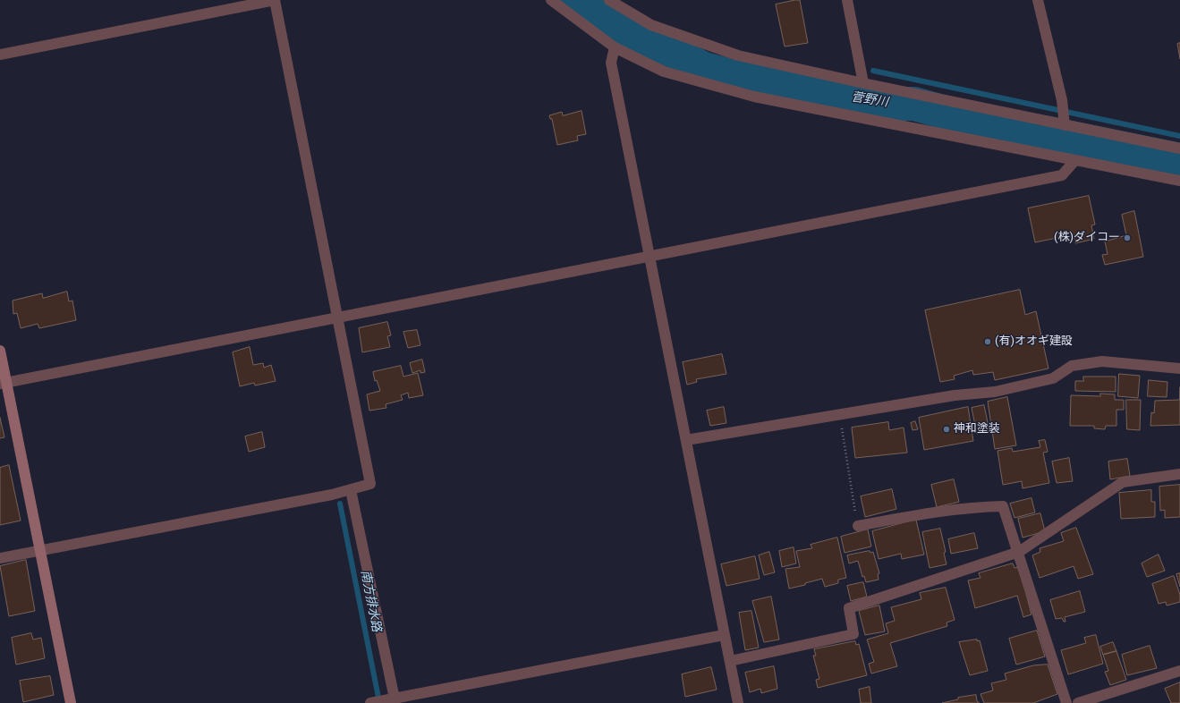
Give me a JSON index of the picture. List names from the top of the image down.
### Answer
{
  "water": ["菅野川", "南方排水路"],
  "places": ["(株)ダイコー", "(有)オオギ建設", "神和塗装"]
}
